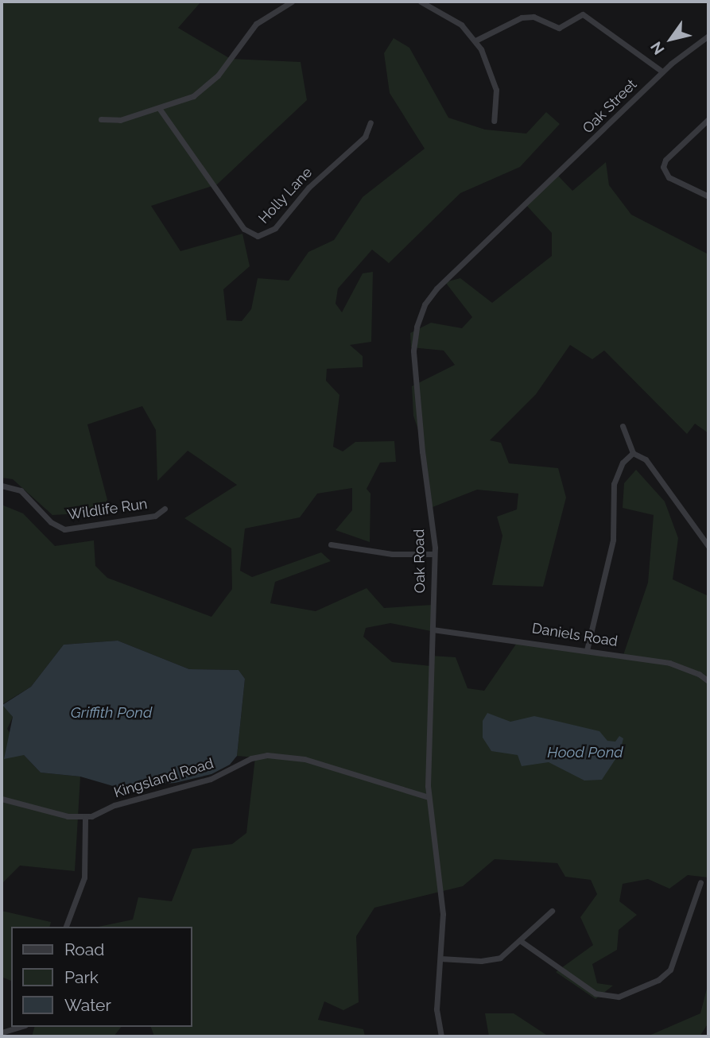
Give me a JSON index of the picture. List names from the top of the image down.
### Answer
{
  "streets": {
    "street": [
      "Oak Street",
      "Holly Lane",
      "Wildlife Run",
      "Oak Road",
      "Daniels Road",
      "Kingsland Road"
    ]
  },
  "crossings": [
    ["Oak Street", "Oak Road"],
    ["Oak Road", "Daniels Road"],
    ["Oak Road", "Kingsland Road"]
  ],
  "water": ["Griffith Pond", "Hood Pond"],
  "legend": ["Road", "Park", "Water"],
  "north": "bottom left"
}
